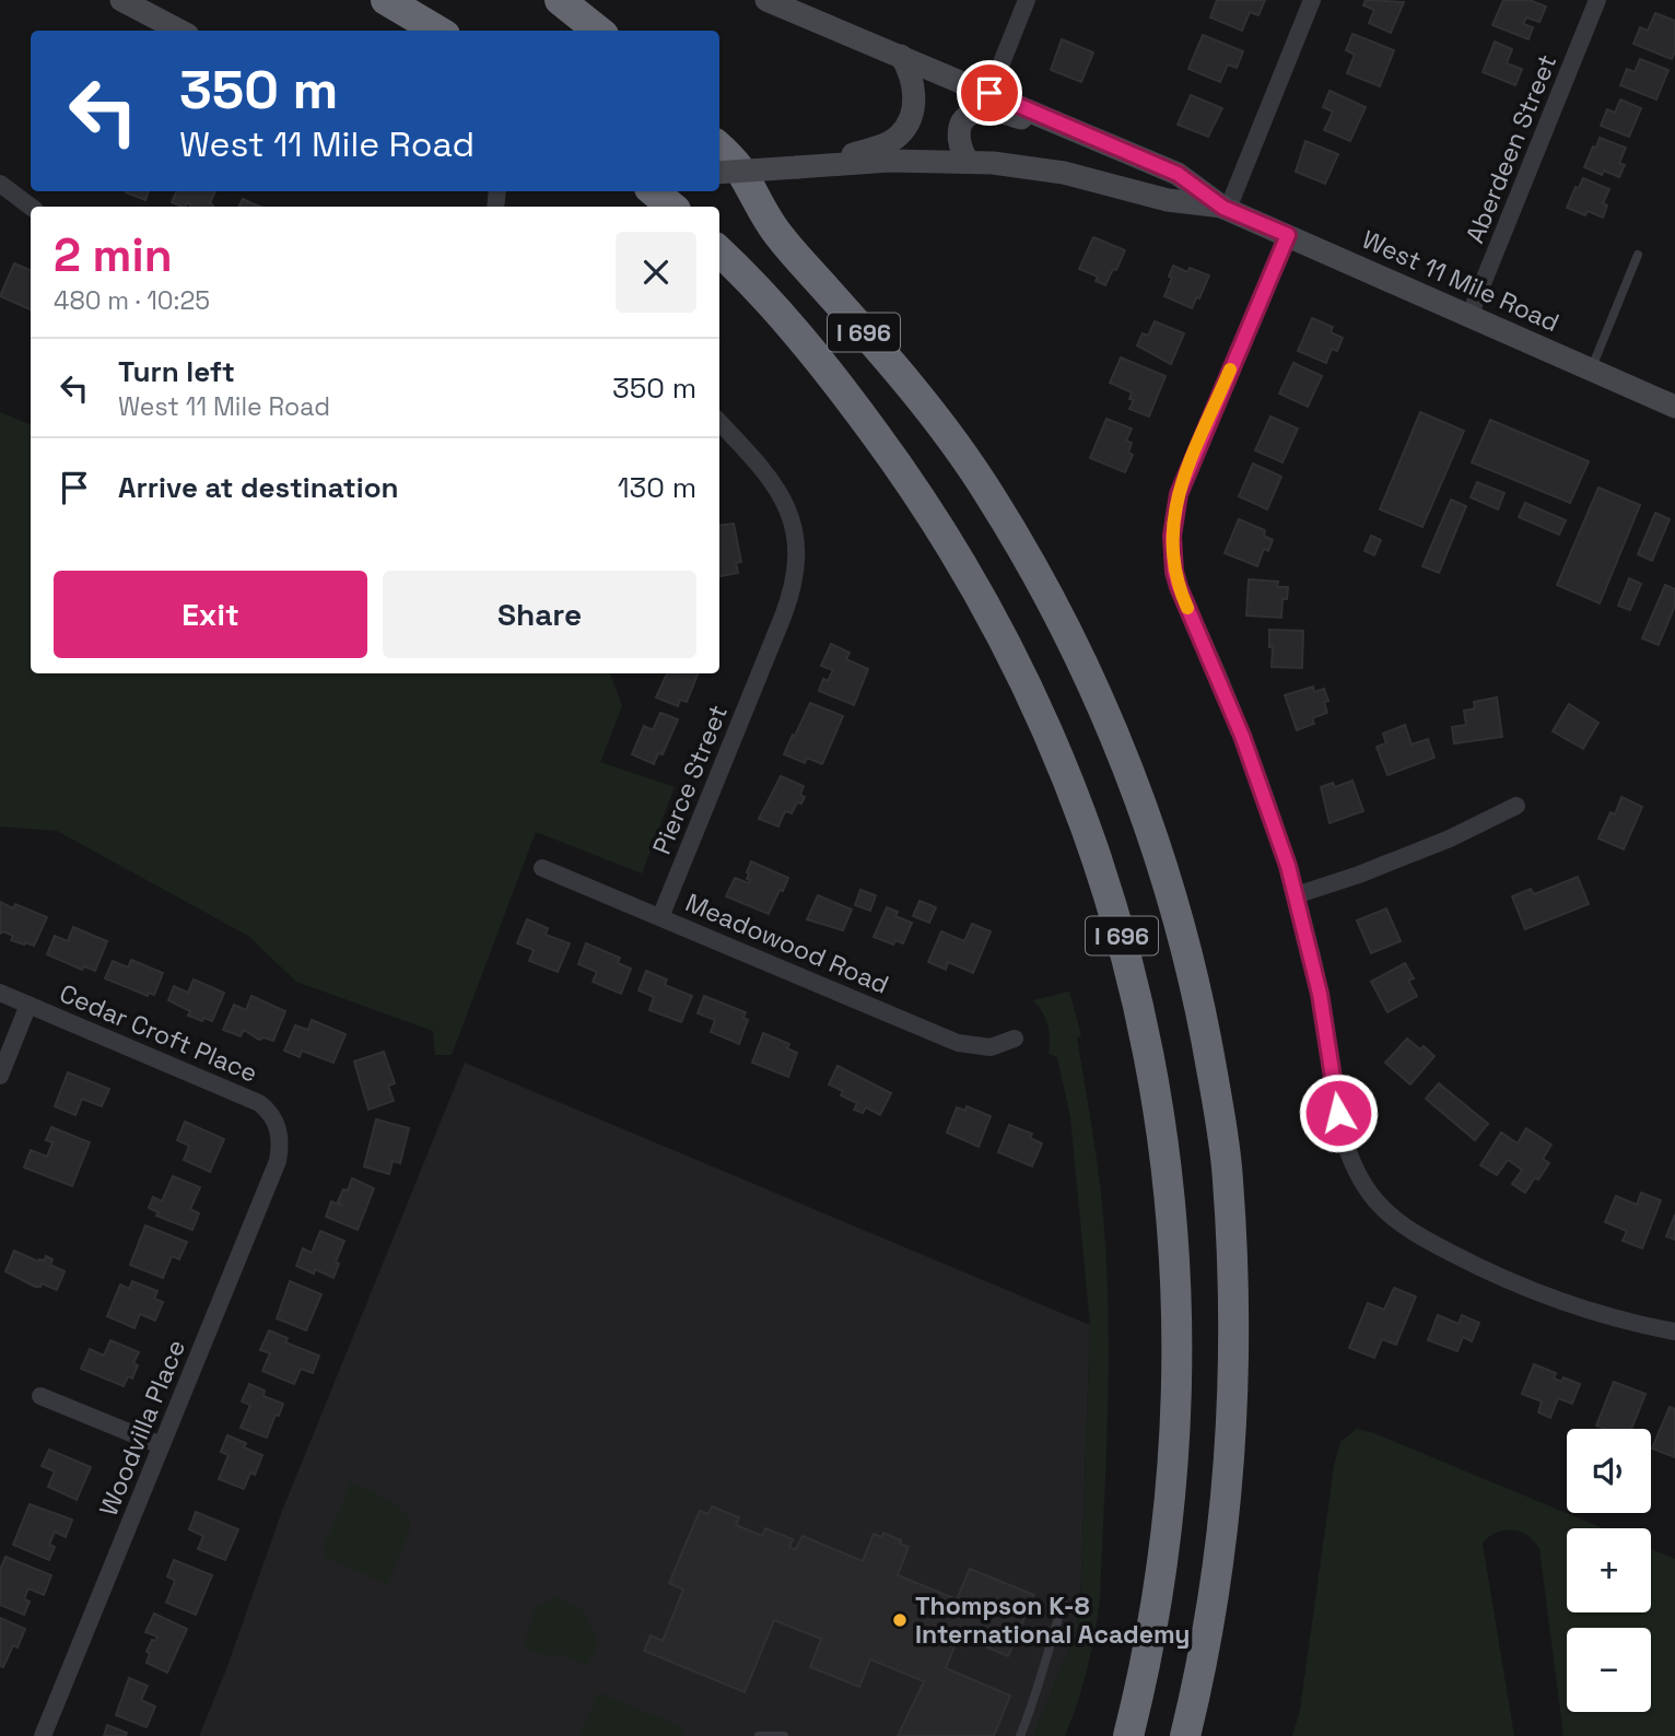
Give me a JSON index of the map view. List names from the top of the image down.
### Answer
{
  "streets": {
    "highway": ["I 696"],
    "main road": ["West 11 Mile Road"],
    "street": [
      "Aberdeen Street",
      "Pierce Street",
      "Meadowood Road",
      "Cedar Croft Place",
      "Woodvilla Place"
    ]
  },
  "crossings": [
    ["Aberdeen Street", "West 11 Mile Road"],
    ["Pierce Street", "Meadowood Road"],
    ["Cedar Croft Place", "Woodvilla Place"]
  ],
  "places": ["Thompson K-8 International Academy"],
  "page": {
    "turn": ["350 m", "West 11 Mile Road"],
    "heading": ["2 min", "480 m · 10:25"],
    "list": [
      {
        "name": "Turn left",
        "note": "West 11 Mile Road",
        "value": "350 m"
      },
      {
        "name": "Arrive at destination",
        "value": "130 m"
      }
    ],
    "buttons": ["Exit", "Share"],
    "map_buttons": ["+", "−"]
  }
}
